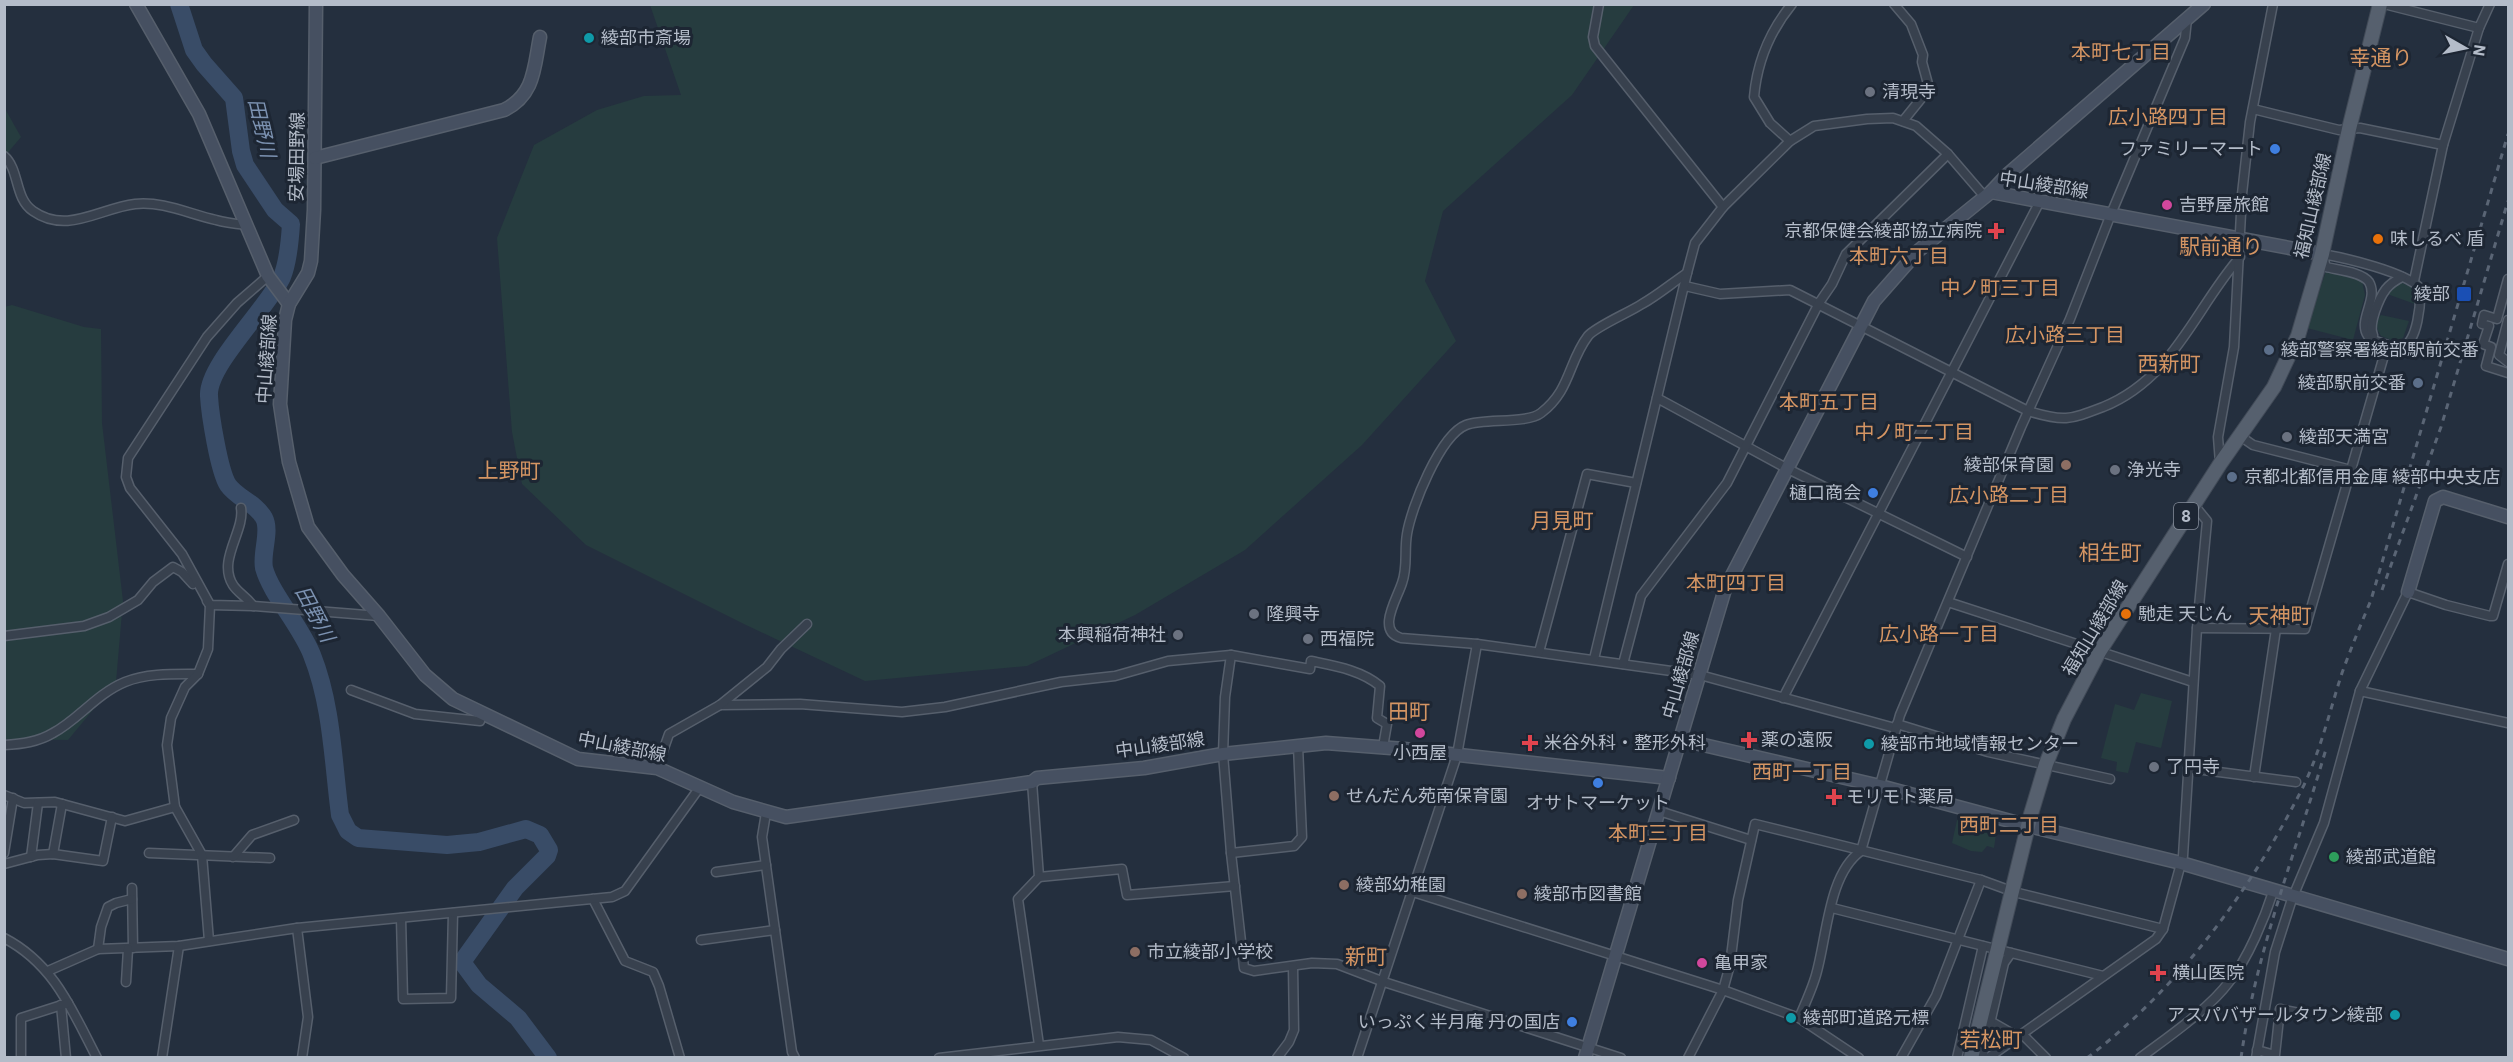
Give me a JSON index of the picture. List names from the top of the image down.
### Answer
{
  "streets": {
    "main road": [
      "安場田野線",
      "中山綾部線",
      "福知山綾部線",
      "8"
    ]
  },
  "crossings": [
    ["安場田野線", "中山綾部線"],
    ["中山綾部線", "福知山綾部線"]
  ],
  "districts": [
    "本町七丁目",
    "幸通り",
    "広小路四丁目",
    "駅前通り",
    "本町六丁目",
    "中ノ町三丁目",
    "広小路三丁目",
    "西新町",
    "本町五丁目",
    "中ノ町二丁目",
    "上野町",
    "広小路二丁目",
    "月見町",
    "相生町",
    "本町四丁目",
    "天神町",
    "広小路一丁目",
    "田町",
    "西町一丁目",
    "西町二丁目",
    "本町三丁目",
    "新町",
    "若松町"
  ],
  "water": ["田野川"],
  "places": {
    "other": [
      "綾部市斎場",
      "清現寺",
      "ファミリーマート",
      "吉野屋旅館",
      "味しるべ 盾",
      "綾部警察署綾部駅前交番",
      "綾部駅前交番",
      "綾部天満宮",
      "綾部保育園",
      "浄光寺",
      "京都北都信用金庫 綾部中央支店",
      "樋口商会",
      "隆興寺",
      "馳走 天じん",
      "本興稲荷神社",
      "西福院",
      "小西屋",
      "綾部市地域情報センター",
      "了円寺",
      "オサトマーケット",
      "せんだん苑南保育園",
      "綾部武道館",
      "綾部幼稚園",
      "綾部市図書館",
      "市立綾部小学校",
      "亀甲家",
      "アスパバザールタウン綾部",
      "綾部町道路元標",
      "いっぷく半月庵 丹の国店"
    ],
    "health": [
      "京都保健会綾部協立病院",
      "薬の遠阪",
      "米谷外科・整形外科",
      "モリモト薬局",
      "横山医院"
    ],
    "transit": ["綾部"]
  },
  "north": "right"
}
